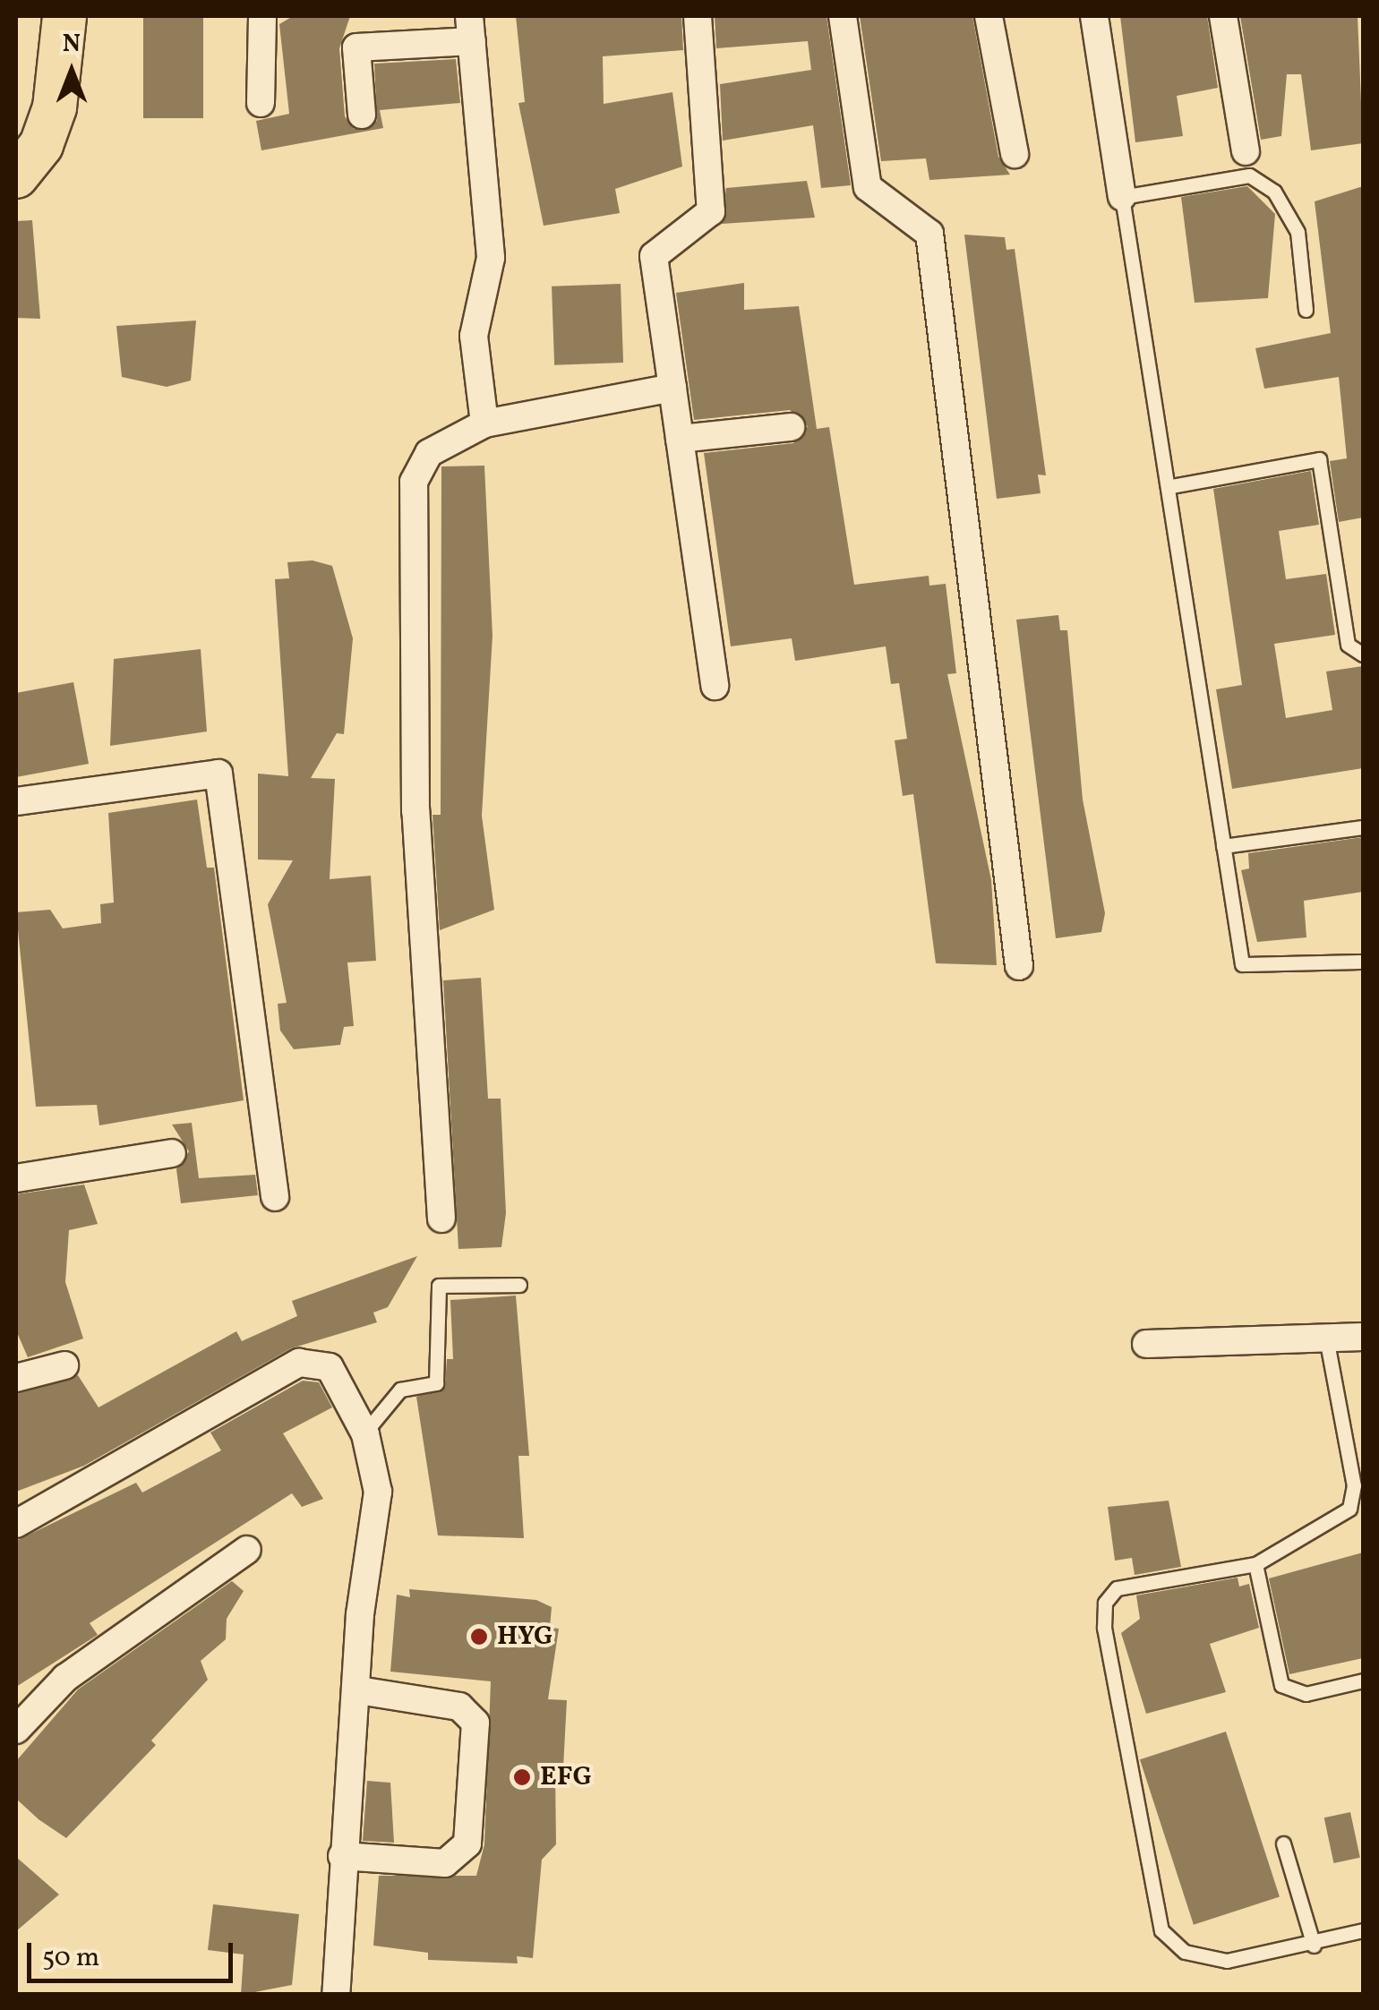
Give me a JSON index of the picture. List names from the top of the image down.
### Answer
{
  "places": ["HYG", "EFG"],
  "scale_bar": "50 m",
  "north": "top"
}
